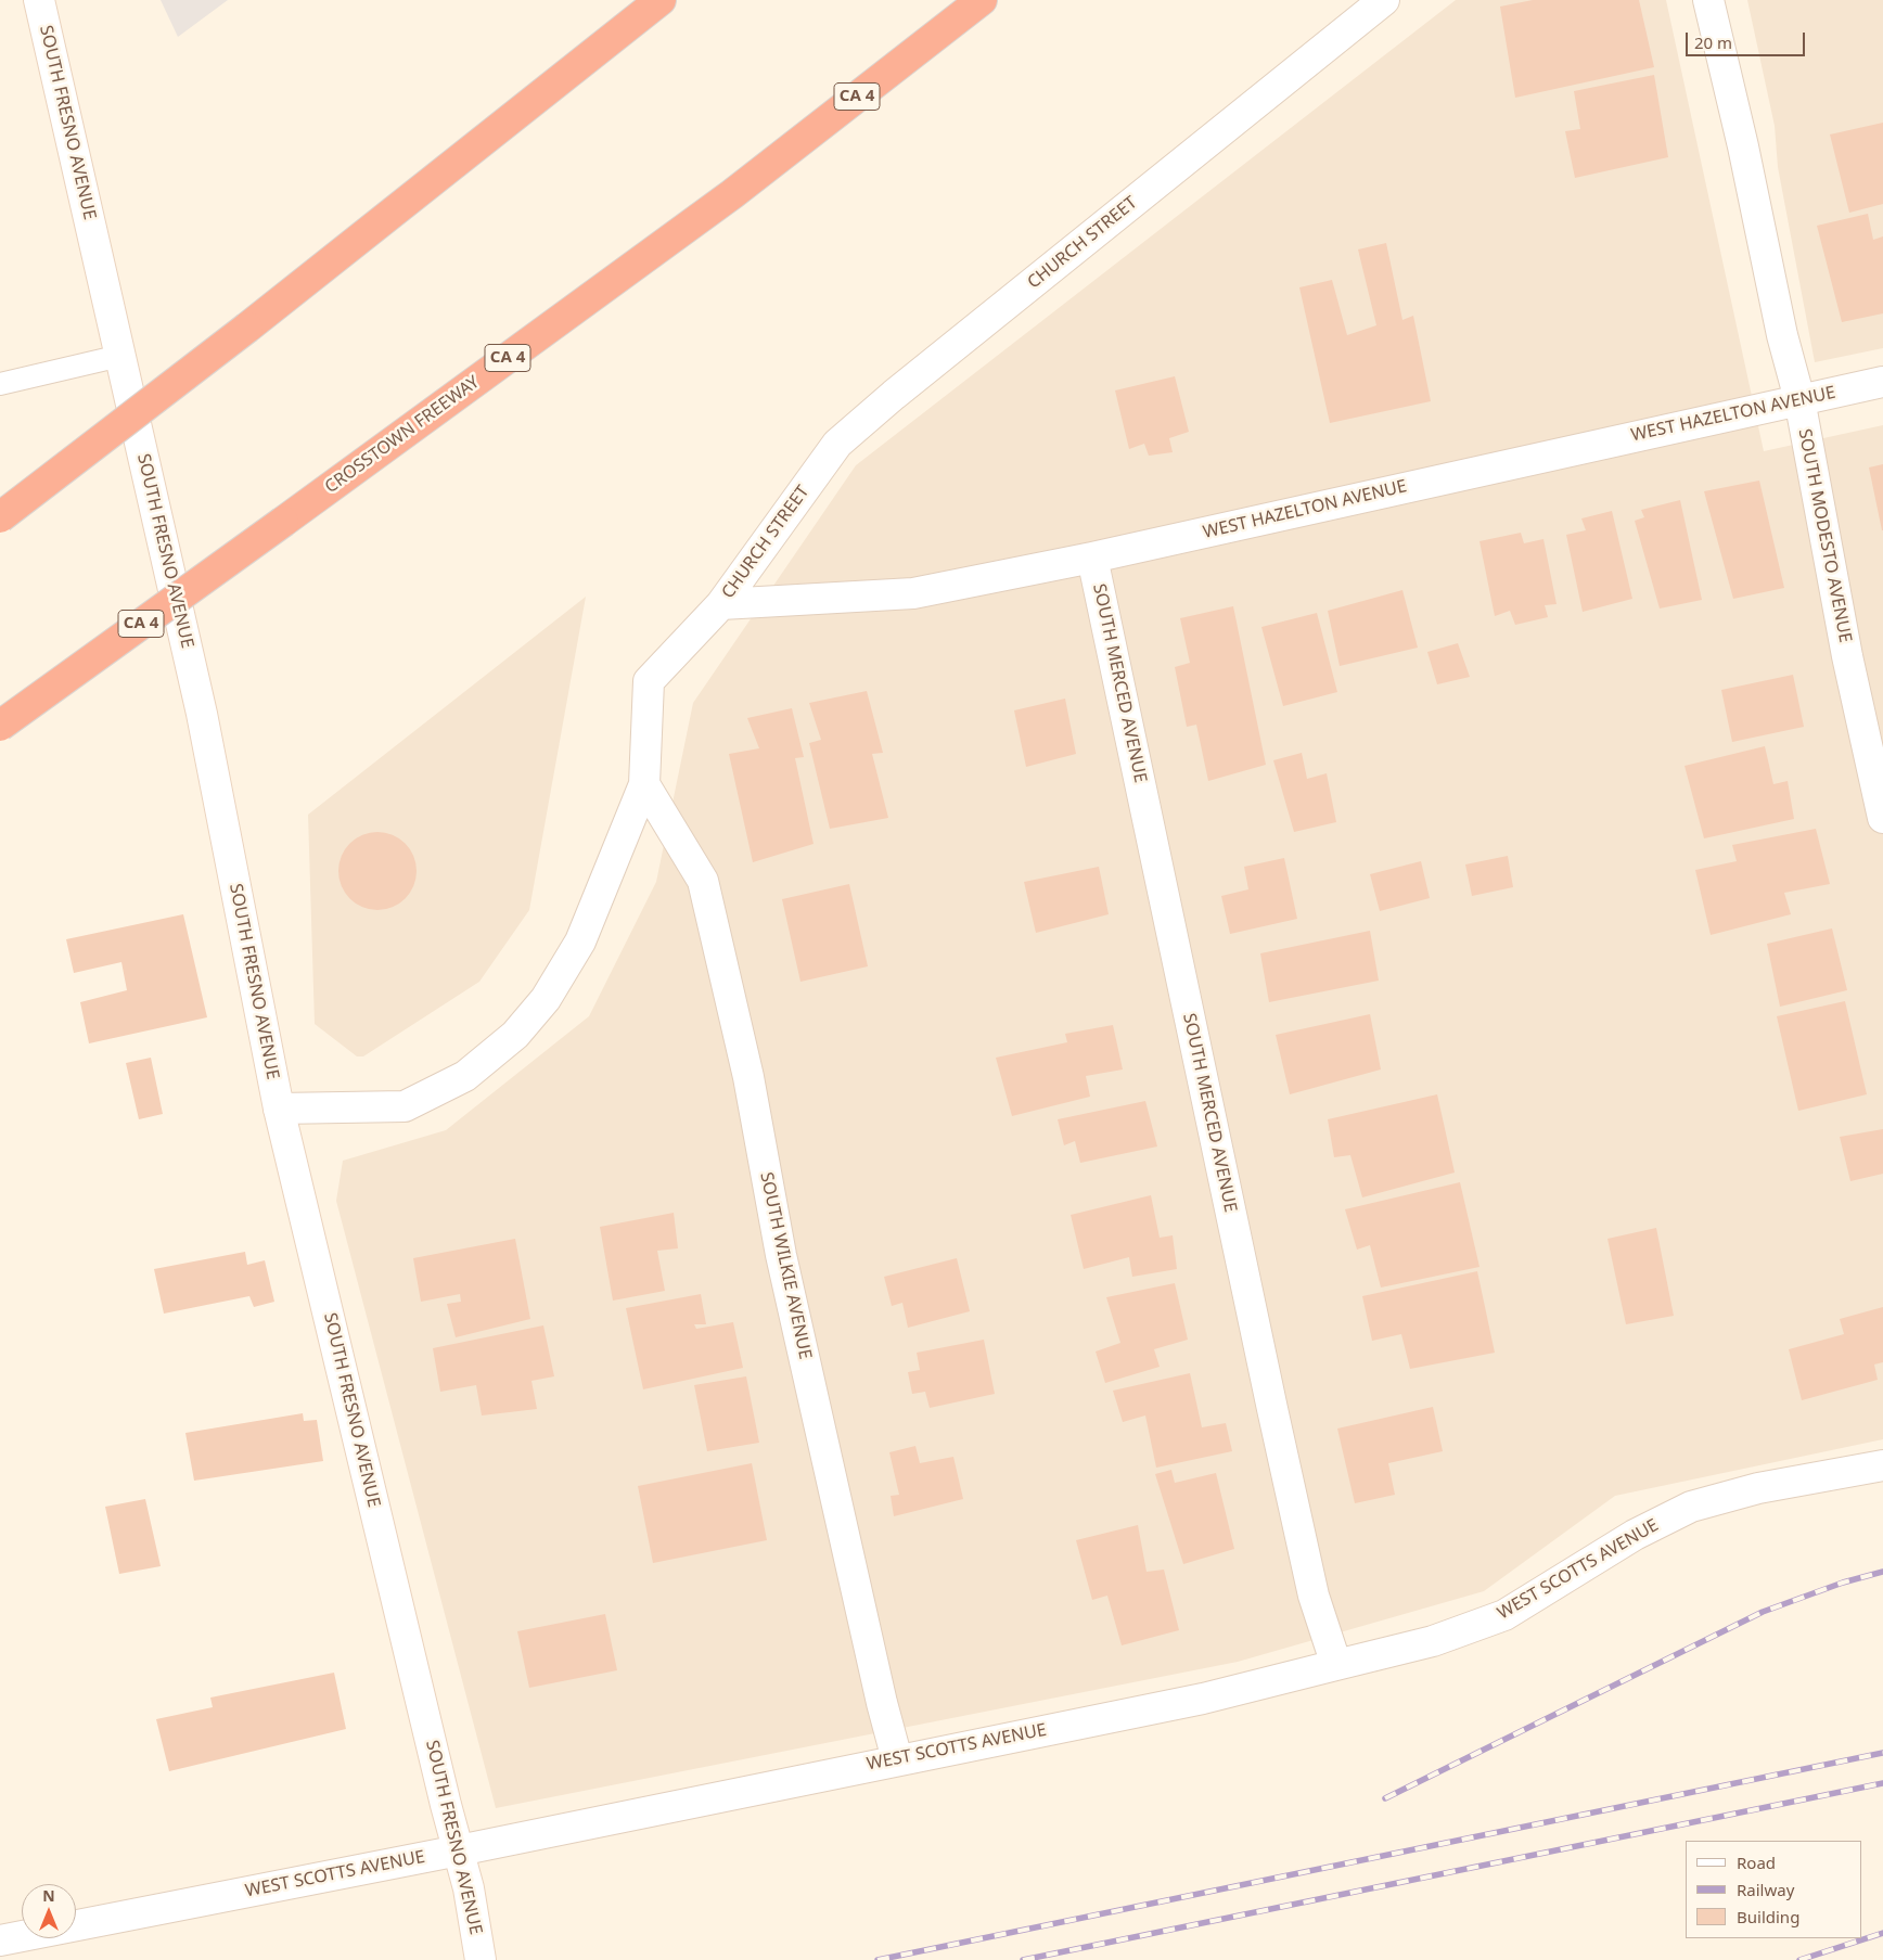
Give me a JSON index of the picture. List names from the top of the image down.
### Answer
{
  "streets": {
    "highway": ["CA 4", "CROSSTOWN FREEWAY"],
    "street": [
      "SOUTH FRESNO AVENUE",
      "CHURCH STREET",
      "WEST HAZELTON AVENUE",
      "SOUTH MODESTO AVENUE",
      "SOUTH MERCED AVENUE",
      "SOUTH WILKIE AVENUE",
      "WEST SCOTTS AVENUE"
    ]
  },
  "crossings": [
    ["SOUTH FRESNO AVENUE", "CHURCH STREET"],
    ["SOUTH FRESNO AVENUE", "WEST SCOTTS AVENUE"],
    ["CHURCH STREET", "WEST HAZELTON AVENUE"],
    ["CHURCH STREET", "SOUTH WILKIE AVENUE"],
    ["WEST HAZELTON AVENUE", "SOUTH MODESTO AVENUE"],
    ["WEST HAZELTON AVENUE", "SOUTH MERCED AVENUE"],
    ["SOUTH MERCED AVENUE", "WEST SCOTTS AVENUE"],
    ["SOUTH WILKIE AVENUE", "WEST SCOTTS AVENUE"]
  ],
  "legend": ["Road", "Railway", "Building"],
  "scale_bar": "20 m",
  "north": "top"
}
